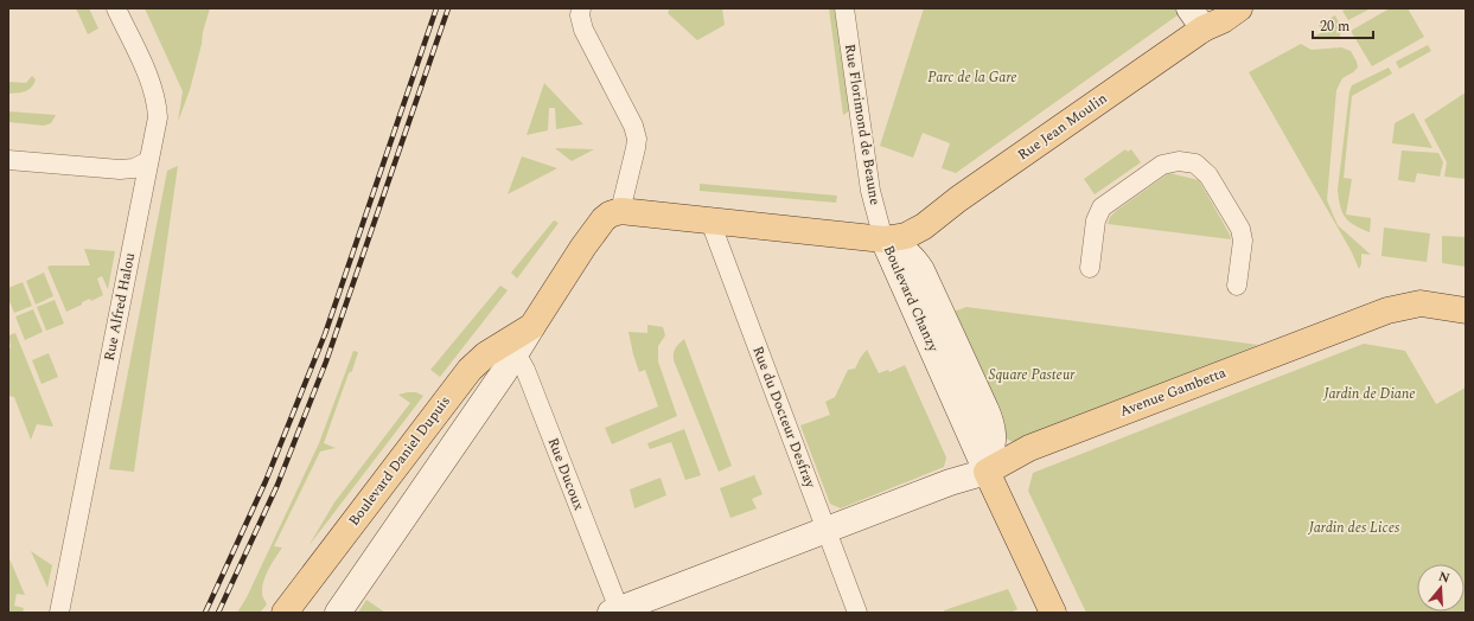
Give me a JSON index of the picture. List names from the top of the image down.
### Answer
{
  "streets": {
    "main road": [
      "Rue Jean Moulin",
      "Boulevard Chanzy",
      "Avenue Gambetta",
      "Boulevard Daniel Dupuis"
    ],
    "street": [
      "Rue Florimond de Beaune",
      "Rue Alfred Halou",
      "Rue du Docteur Desfray",
      "Rue Ducoux"
    ]
  },
  "crossings": [
    ["Rue Florimond de Beaune", "Rue Jean Moulin"],
    ["Rue Florimond de Beaune", "Boulevard Chanzy"],
    ["Rue Jean Moulin", "Boulevard Chanzy"],
    ["Rue Jean Moulin", "Rue du Docteur Desfray"],
    ["Rue Jean Moulin", "Boulevard Daniel Dupuis"],
    ["Boulevard Chanzy", "Avenue Gambetta"],
    ["Avenue Gambetta", "Rue du Docteur Desfray"],
    ["Avenue Gambetta", "Rue Ducoux"],
    ["Boulevard Daniel Dupuis", "Rue Ducoux"]
  ],
  "parks": [
    "Parc de la Gare",
    "Square Pasteur",
    "Jardin de Diane",
    "Jardin des Lices"
  ],
  "scale_bar": "20 m",
  "north": "top"
}
